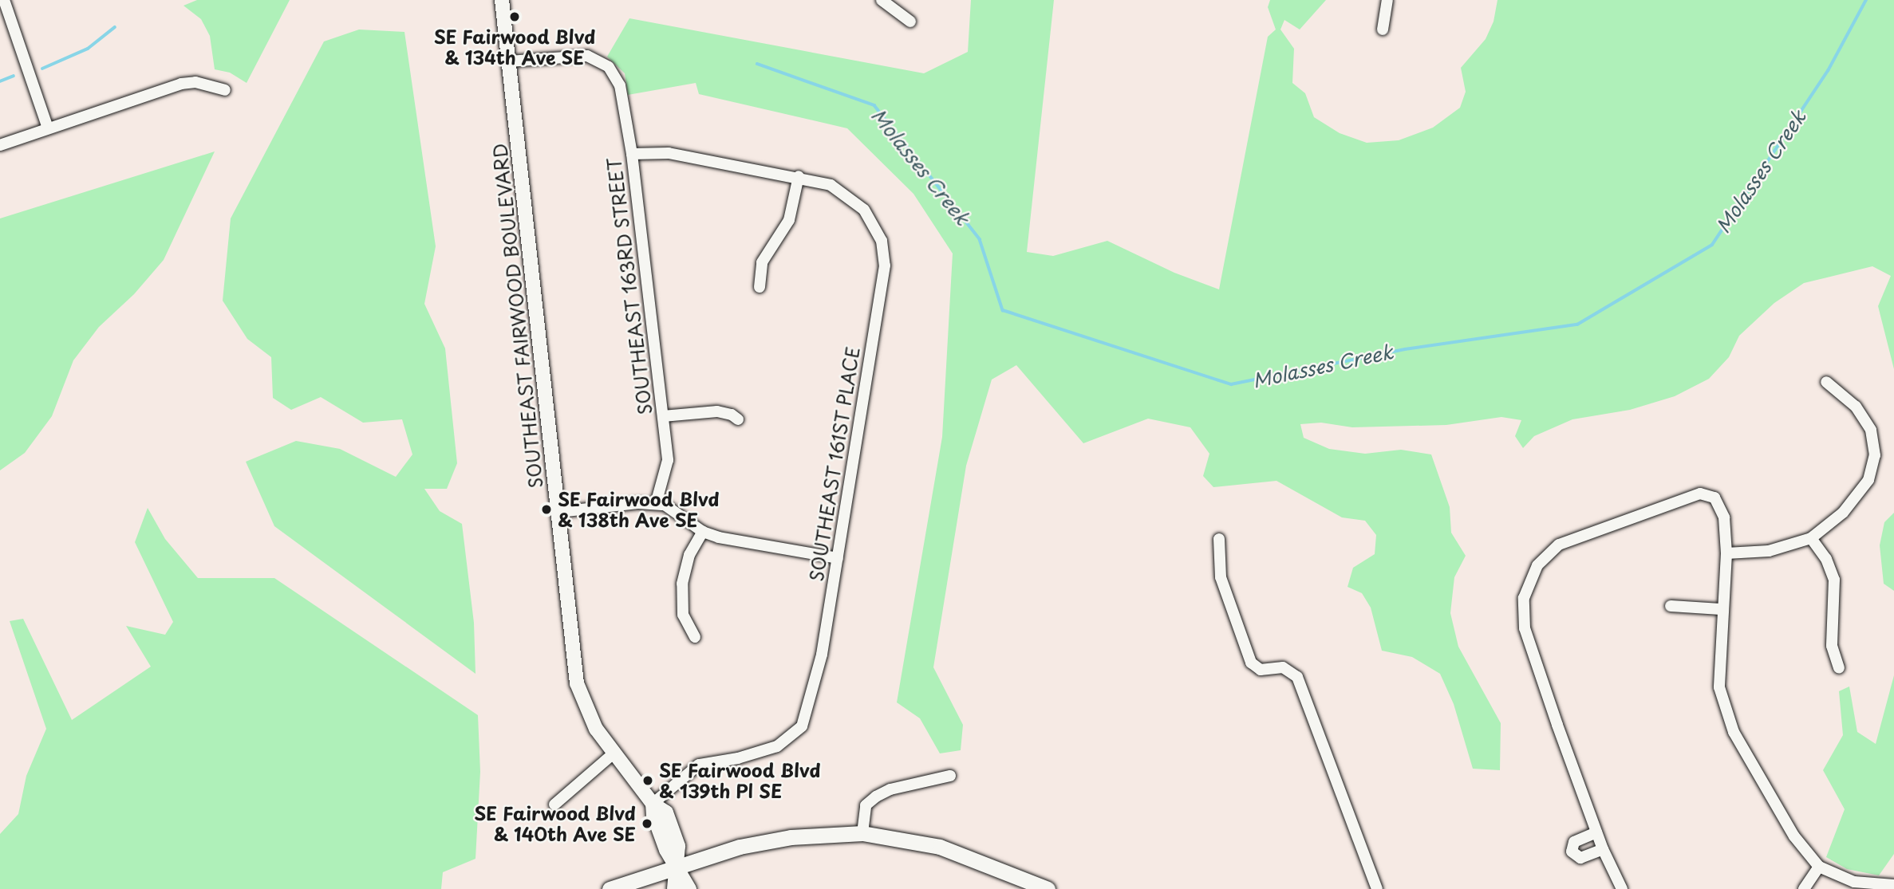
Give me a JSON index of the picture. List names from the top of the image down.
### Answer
{
  "streets": {
    "street": ["SOUTHEAST 163RD STREET", "SOUTHEAST FAIRWOOD BOULEVARD", "SOUTHEAST 161ST PLACE"]
  },
  "crossings": [
    ["SOUTHEAST 163RD STREET", "SOUTHEAST FAIRWOOD BOULEVARD"],
    ["SOUTHEAST FAIRWOOD BOULEVARD", "SOUTHEAST 161ST PLACE"]
  ],
  "water": ["Molasses Creek"],
  "places": [
    "SE Fairwood Blvd & 134th Ave SE",
    "SE Fairwood Blvd & 138th Ave SE",
    "SE Fairwood Blvd & 139th Pl SE",
    "SE Fairwood Blvd & 140th Ave SE"
  ]
}
